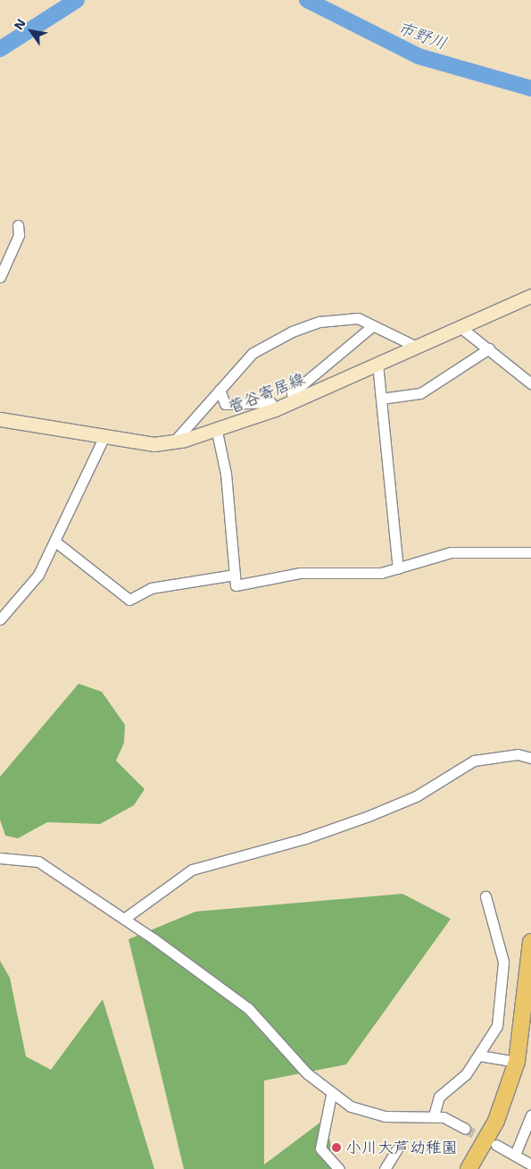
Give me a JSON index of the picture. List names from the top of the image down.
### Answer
{
  "streets": {
    "main road": ["菅谷寄居線"]
  },
  "water": ["市野川"],
  "places": ["小川大芦幼稚園"],
  "north": "top left"
}
